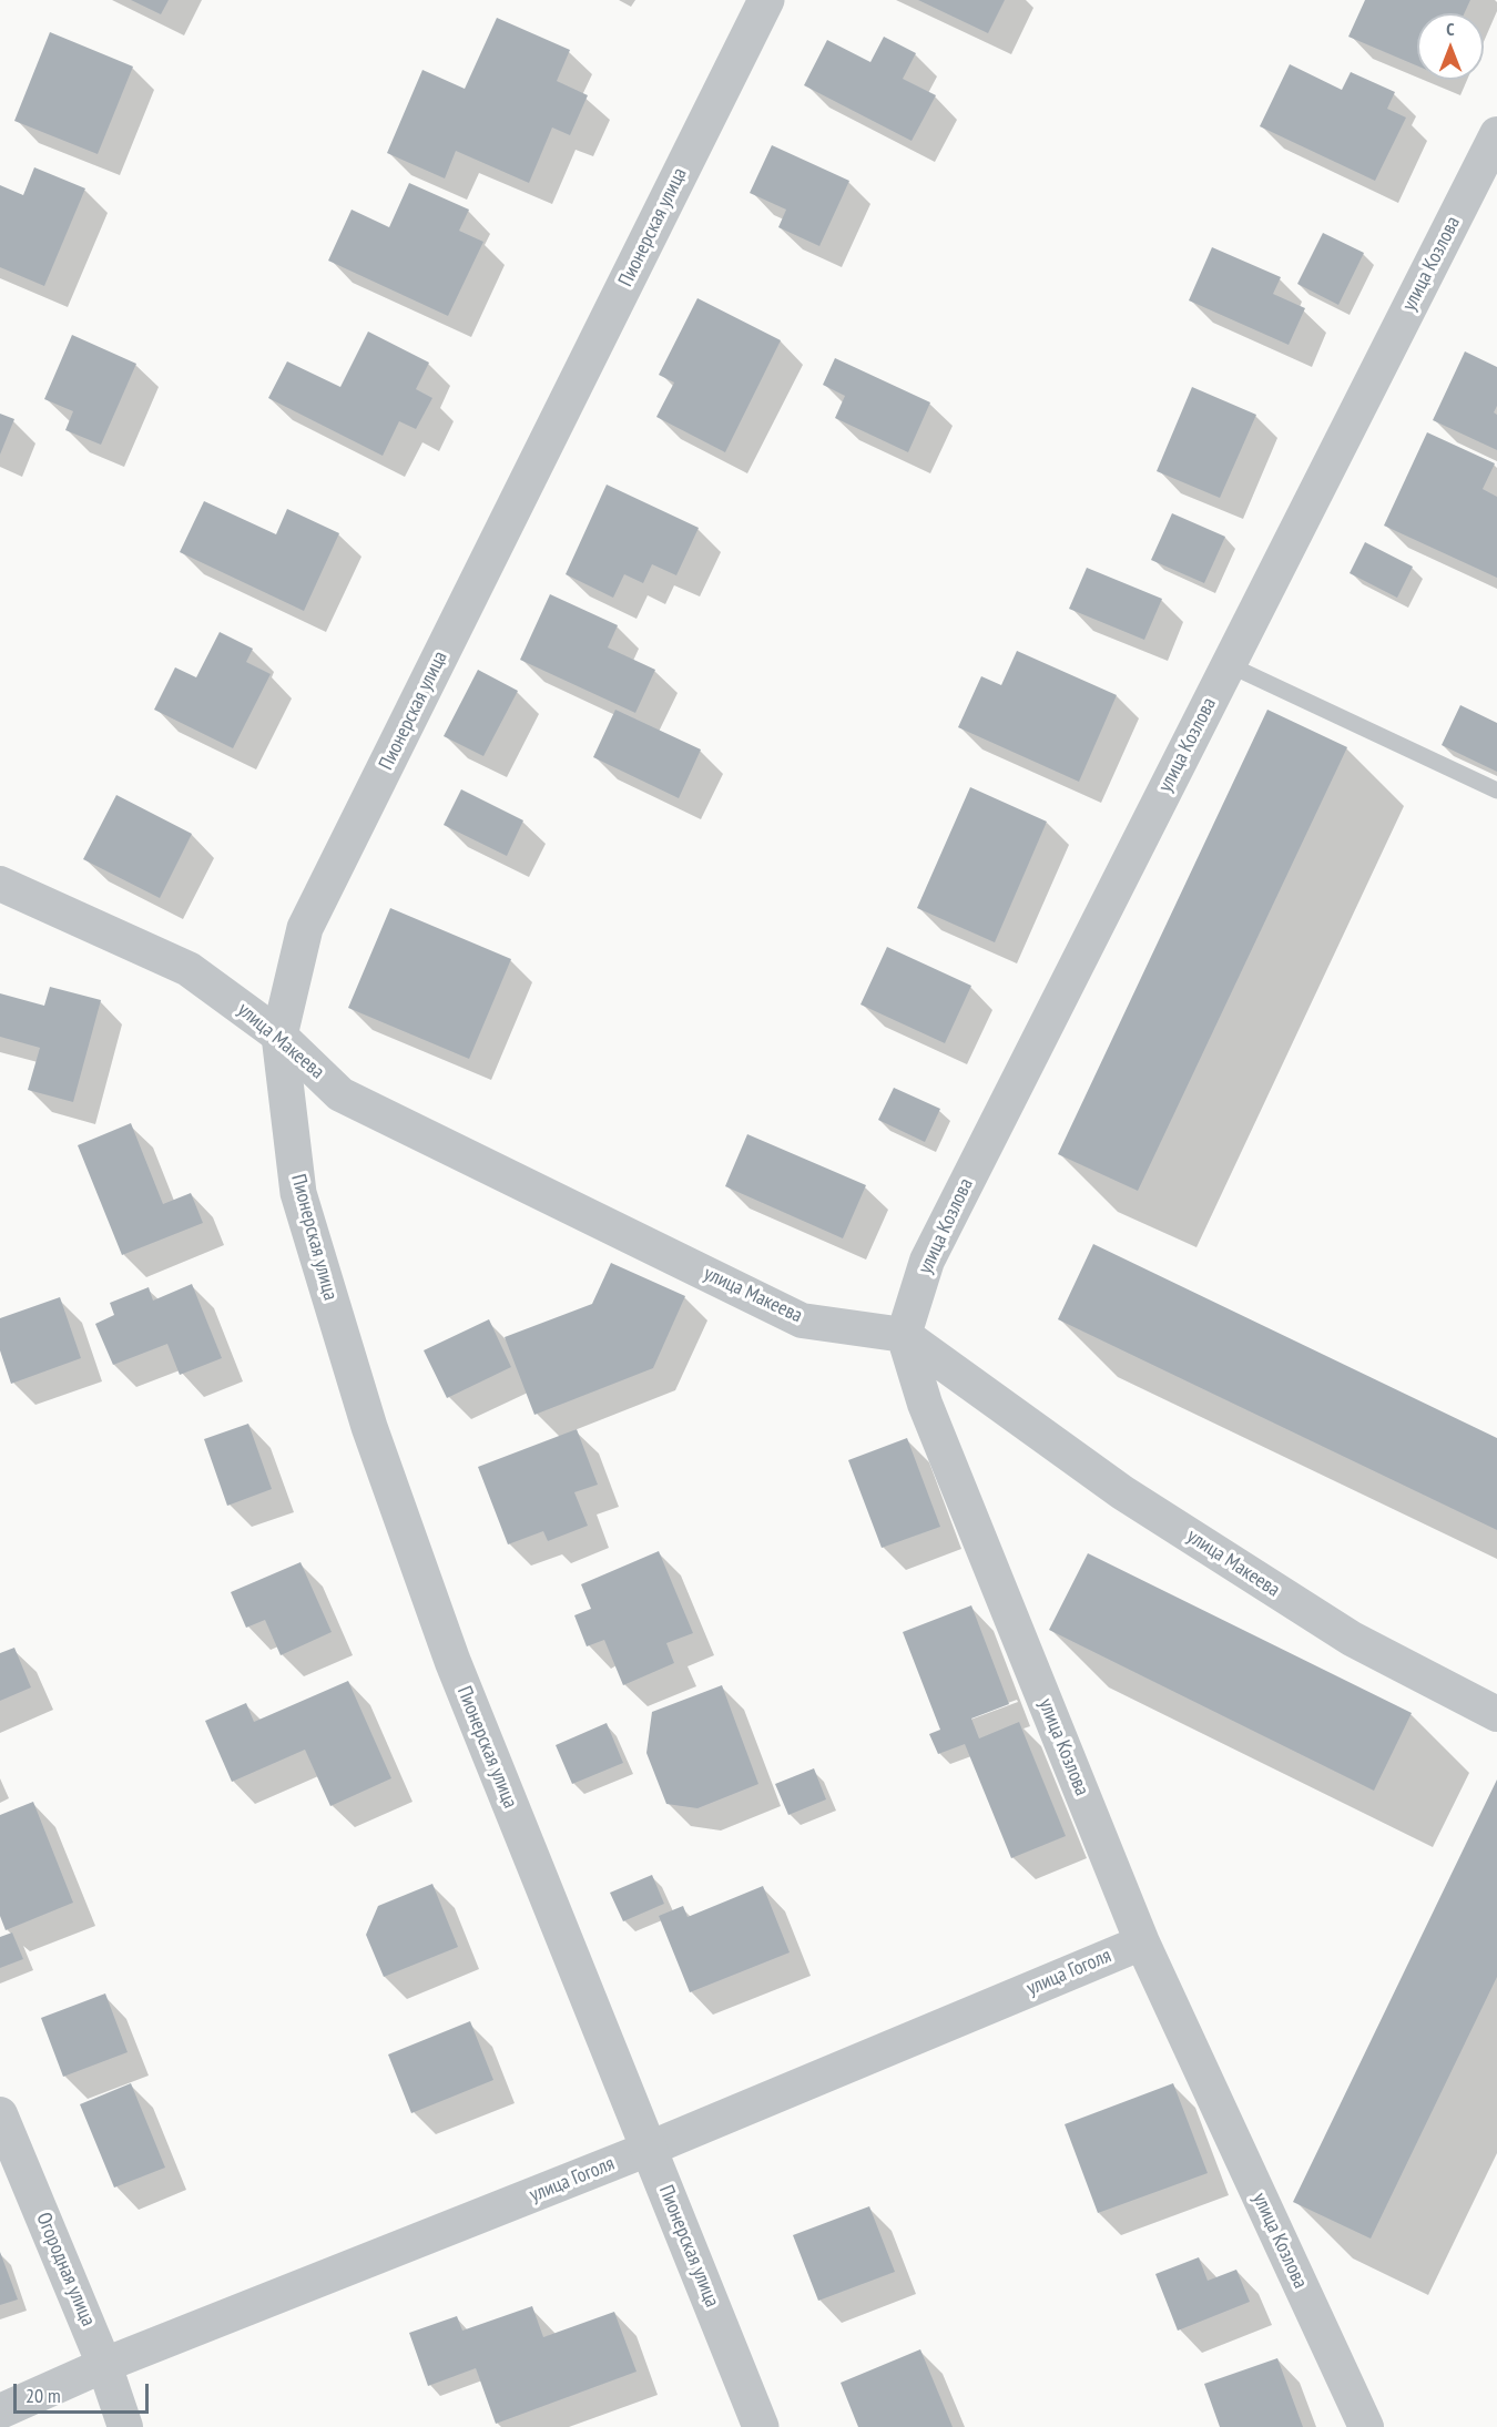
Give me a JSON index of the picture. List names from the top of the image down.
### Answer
{
  "streets": {
    "street": [
      "Пионерская улица",
      "улица Козлова",
      "улица Макеева",
      "улица Гоголя",
      "Огородная улица"
    ]
  },
  "crossings": [
    ["Пионерская улица", "улица Макеева"],
    ["Пионерская улица", "улица Гоголя"],
    ["улица Козлова", "улица Макеева"],
    ["улица Козлова", "улица Гоголя"],
    ["улица Гоголя", "Огородная улица"]
  ],
  "scale_bar": "20 m",
  "north": "top"
}
